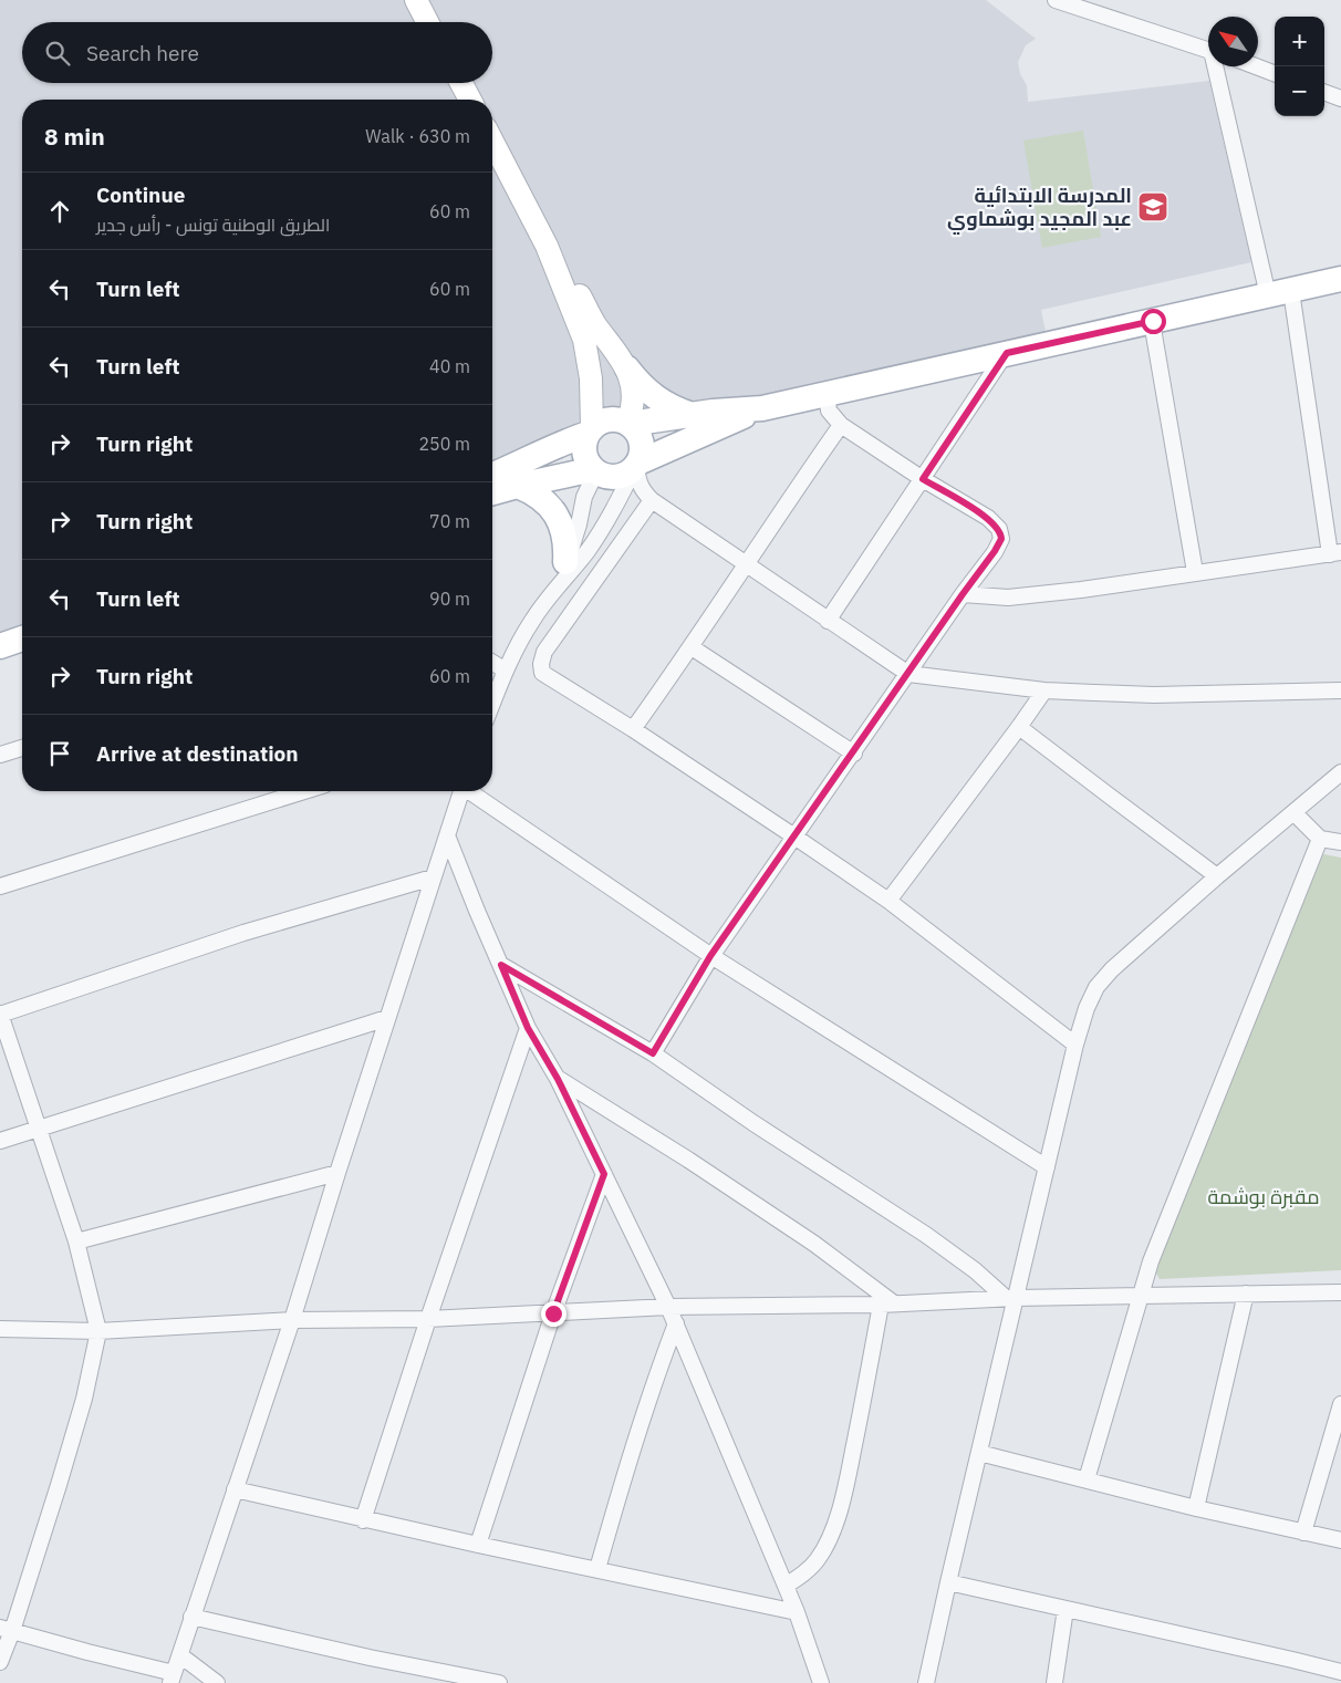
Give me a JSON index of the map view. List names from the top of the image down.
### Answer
{
  "parks": ["مقبرة بوشمة"],
  "places": {
    "school or university": ["المدرسة الابتدائية عبد المجيد بوشماوي"]
  },
  "north": "top left",
  "page": {
    "map_buttons": ["+", "−"],
    "search": "Search here",
    "heading": ["8 min", "Walk · 630 m"],
    "list": [
      ["Continue", "الطريق الوطنية تونس - رأس جدير", "60 m"],
      ["Turn left", "60 m"],
      ["Turn left", "40 m"],
      ["Turn right", "250 m"],
      ["Turn right", "70 m"],
      ["Turn left", "90 m"],
      ["Turn right", "60 m"],
      "Arrive at destination"
    ]
  }
}
